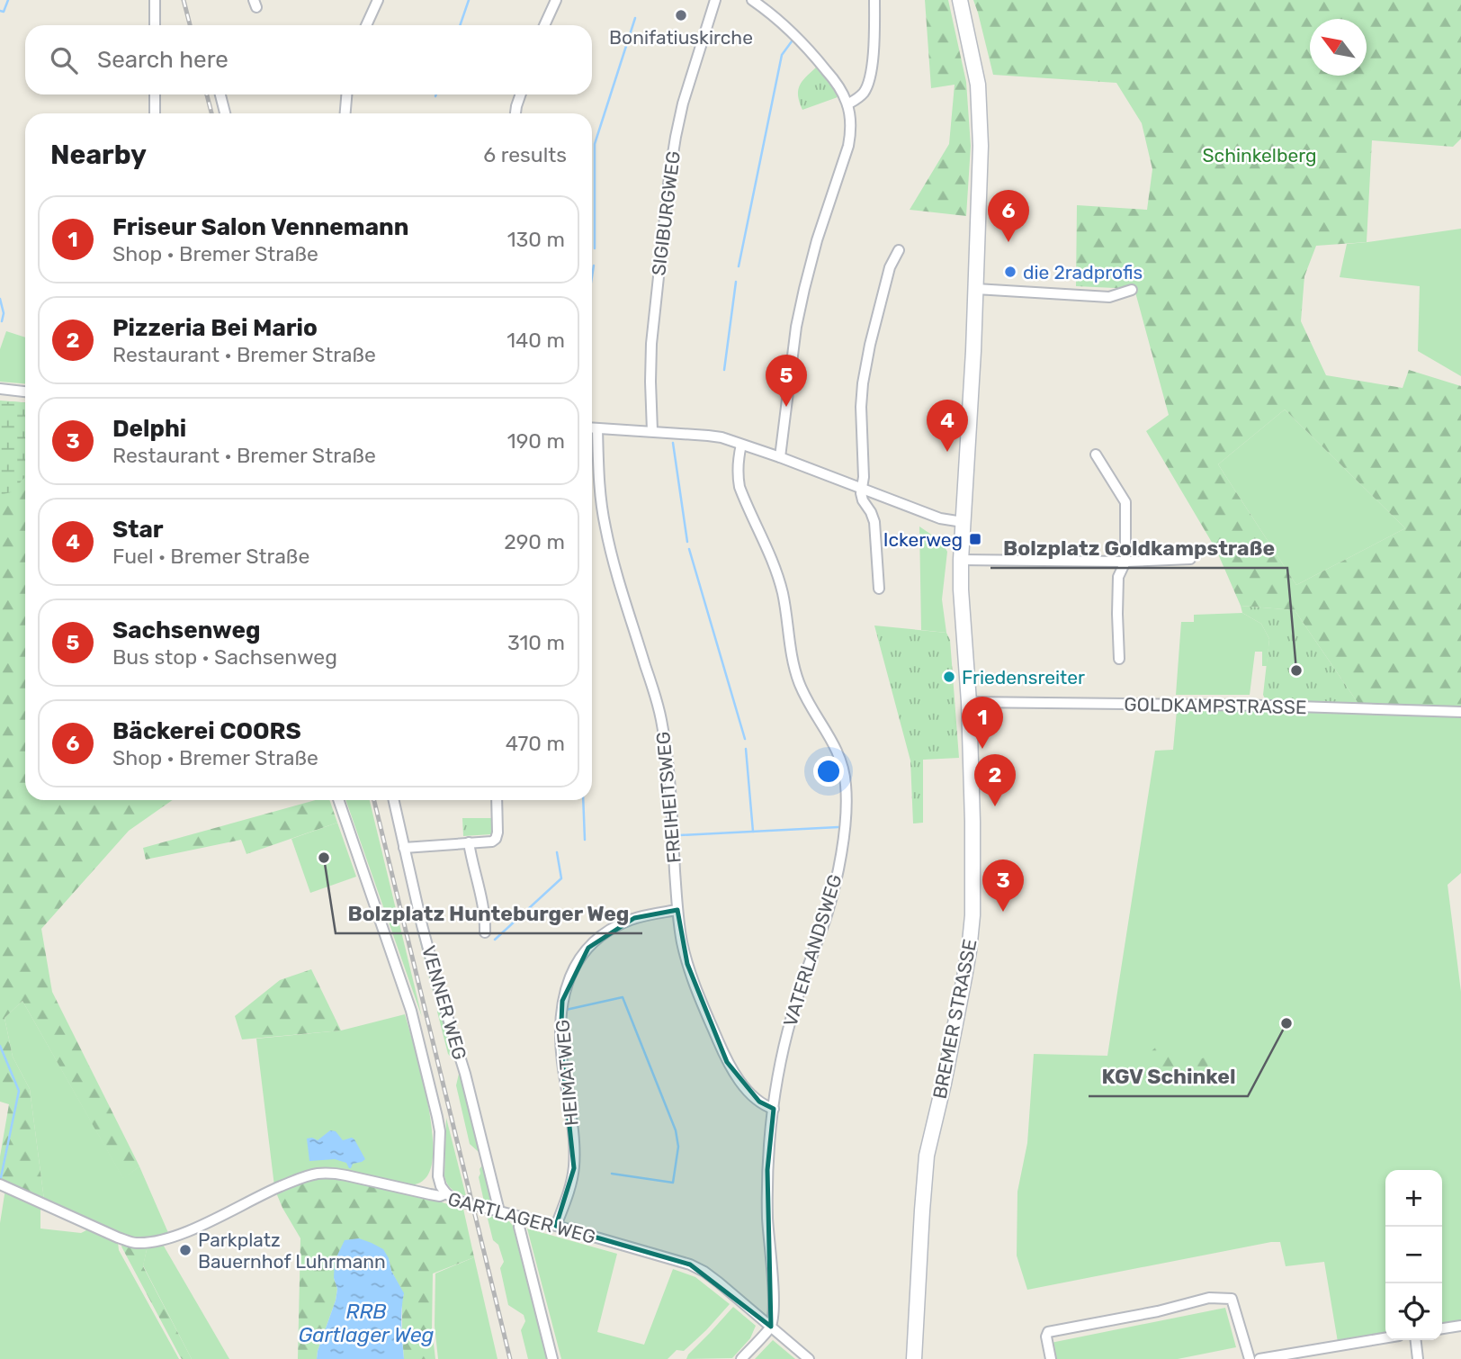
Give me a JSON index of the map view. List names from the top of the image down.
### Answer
{
  "streets": {
    "main road": ["BREMER STRASSE"],
    "street": [
      "SIGIBURGWEG",
      "GOLDKAMPSTRASSE",
      "FREIHEITSWEG",
      "VATERLANDSWEG",
      "VENNER WEG",
      "HEIMATWEG",
      "GARTLAGER WEG"
    ]
  },
  "crossings": [
    ["GOLDKAMPSTRASSE", "BREMER STRASSE"],
    ["FREIHEITSWEG", "VATERLANDSWEG"],
    ["FREIHEITSWEG", "HEIMATWEG"],
    ["VATERLANDSWEG", "GARTLAGER WEG"],
    ["VENNER WEG", "GARTLAGER WEG"],
    ["HEIMATWEG", "GARTLAGER WEG"]
  ],
  "water": ["RRB Gartlager Weg"],
  "parks": ["Schinkelberg"],
  "places": {
    "other": [
      "Bonifatiuskirche",
      "die 2radprofis",
      "Bolzplatz Goldkampstraße",
      "Friedensreiter",
      "Bolzplatz Hunteburger Weg",
      "KGV Schinkel",
      "Parkplatz Bauernhof Luhrmann"
    ],
    "transit": ["Ickerweg"]
  },
  "north": "top left",
  "page": {
    "search": "Search here",
    "heading": ["Nearby", "6 results"],
    "pins": [
      "6",
      "5",
      "4",
      "1",
      "2",
      "3"
    ],
    "list": [
      {
        "mark": "1",
        "name": "Friseur Salon Vennemann",
        "note": "Shop · Bremer Straße",
        "value": "130 m"
      },
      {
        "mark": "2",
        "name": "Pizzeria Bei Mario",
        "note": "Restaurant · Bremer Straße",
        "value": "140 m"
      },
      {
        "mark": "3",
        "name": "Delphi",
        "note": "Restaurant · Bremer Straße",
        "value": "190 m"
      },
      {
        "mark": "4",
        "name": "Star",
        "note": "Fuel · Bremer Straße",
        "value": "290 m"
      },
      {
        "mark": "5",
        "name": "Sachsenweg",
        "note": "Bus stop · Sachsenweg",
        "value": "310 m"
      },
      {
        "mark": "6",
        "name": "Bäckerei COORS",
        "note": "Shop · Bremer Straße",
        "value": "470 m"
      }
    ],
    "map_buttons": ["+", "−"]
  }
}
